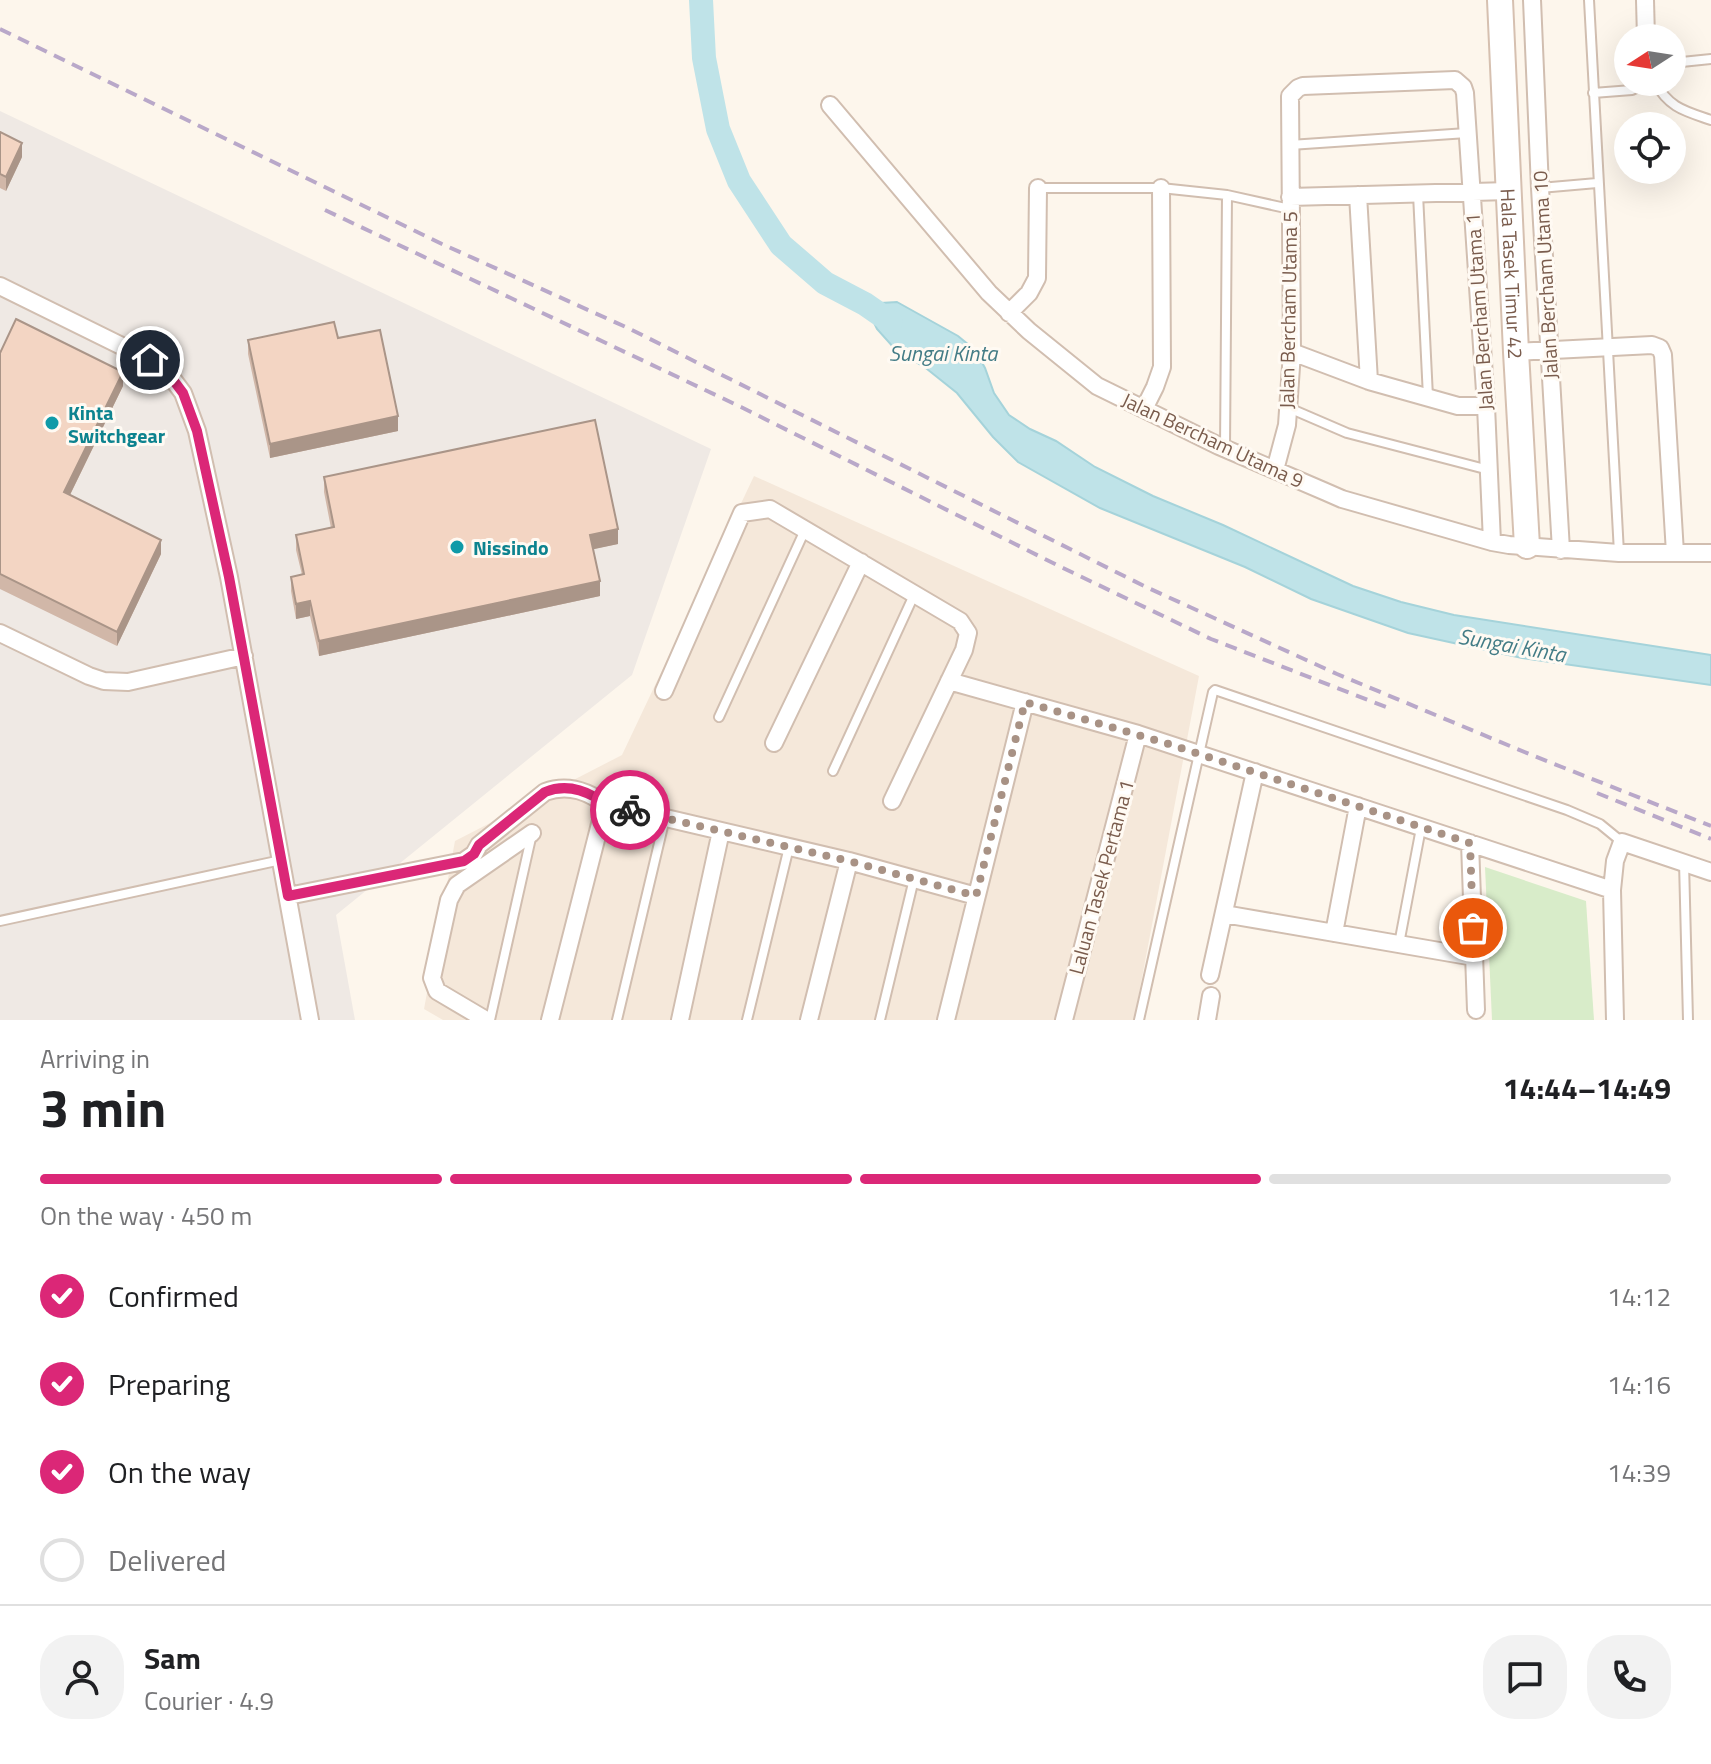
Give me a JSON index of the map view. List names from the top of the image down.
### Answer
{
  "streets": {
    "street": [
      "Hala Tasek Timur 42",
      "Jalan Bercham Utama 10",
      "Jalan Bercham Utama 5",
      "Jalan Bercham Utama 1",
      "Jalan Bercham Utama 9",
      "Laluan Tasek Pertama 1"
    ]
  },
  "crossings": [
    ["Hala Tasek Timur 42", "Jalan Bercham Utama 9"],
    ["Jalan Bercham Utama 10", "Jalan Bercham Utama 9"],
    ["Jalan Bercham Utama 5", "Jalan Bercham Utama 1"],
    ["Jalan Bercham Utama 5", "Jalan Bercham Utama 9"],
    ["Jalan Bercham Utama 1", "Jalan Bercham Utama 9"]
  ],
  "water": ["Sungai Kinta"],
  "places": ["Kinta Switchgear", "Nissindo"],
  "north": "left",
  "page": {
    "heading": ["3 min", "Arriving in", "14:44–14:49"],
    "panel": ["Sam", "Courier · 4.9"],
    "bar": "On the way · 450 m",
    "list": [
      ["Confirmed", "14:12"],
      ["Preparing", "14:16"],
      ["On the way", "14:39"],
      "Delivered"
    ]
  }
}
